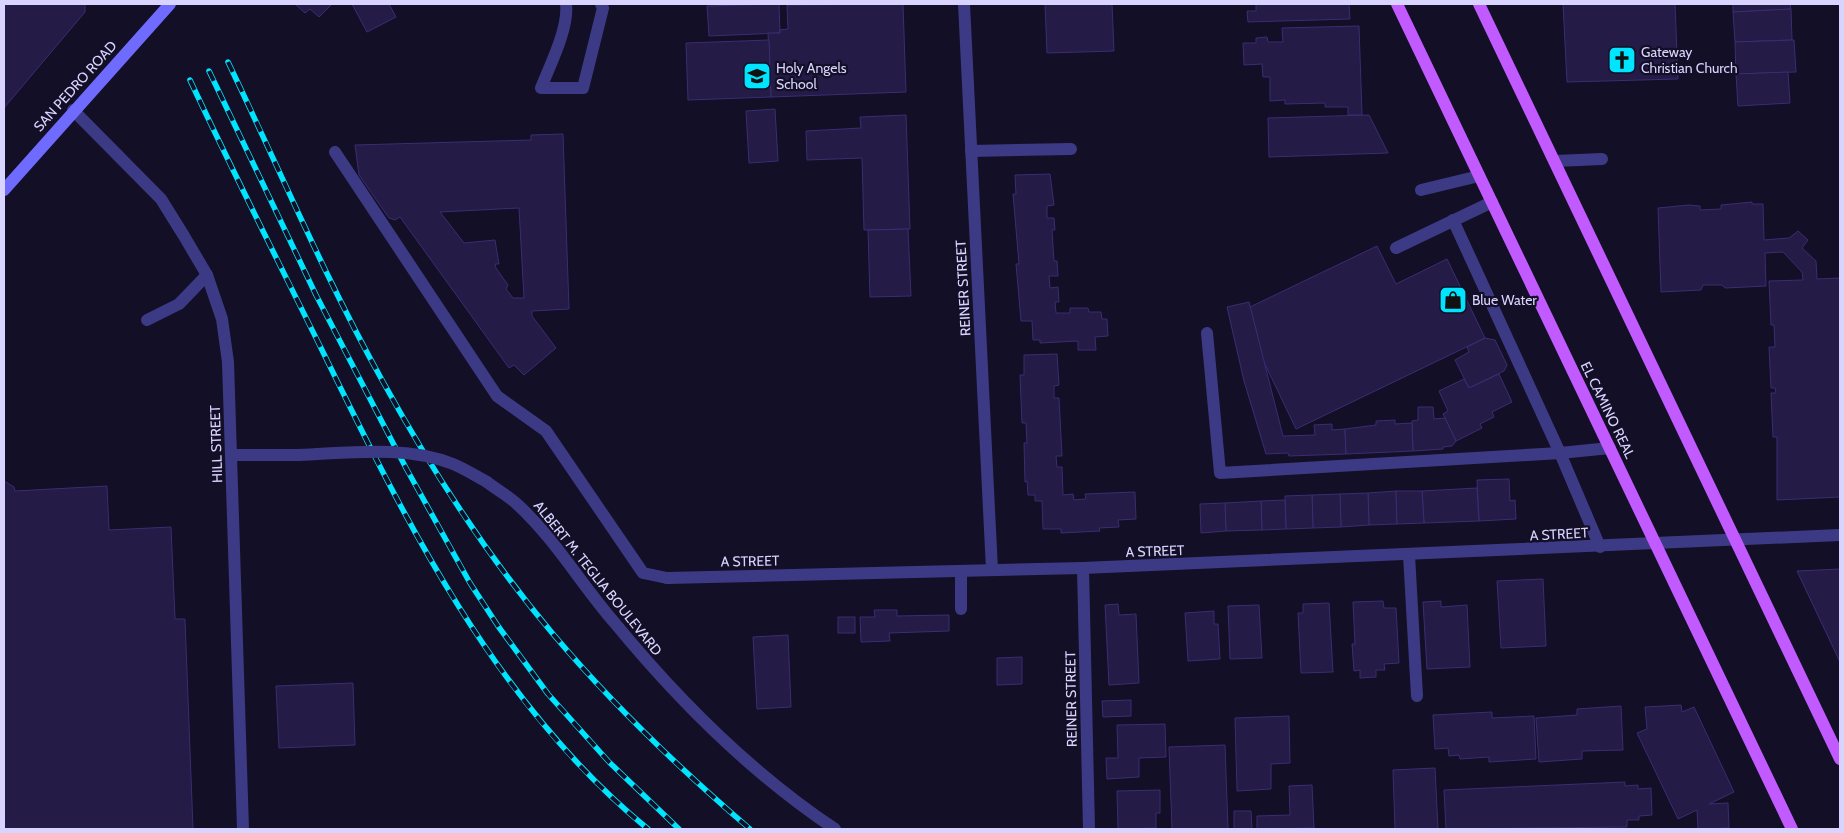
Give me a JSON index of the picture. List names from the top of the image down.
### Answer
{
  "streets": {
    "main road": ["SAN PEDRO ROAD", "EL CAMINO REAL"],
    "street": [
      "REINER STREET",
      "HILL STREET",
      "A STREET",
      "ALBERT M. TEGLIA BOULEVARD"
    ]
  },
  "crossings": [
    ["SAN PEDRO ROAD", "HILL STREET"],
    ["REINER STREET", "A STREET"],
    ["EL CAMINO REAL", "A STREET"],
    ["HILL STREET", "ALBERT M. TEGLIA BOULEVARD"]
  ],
  "places": {
    "church": ["Gateway Christian Church"],
    "school or university": ["Holy Angels School"],
    "shop": ["Blue Water"]
  }
}
